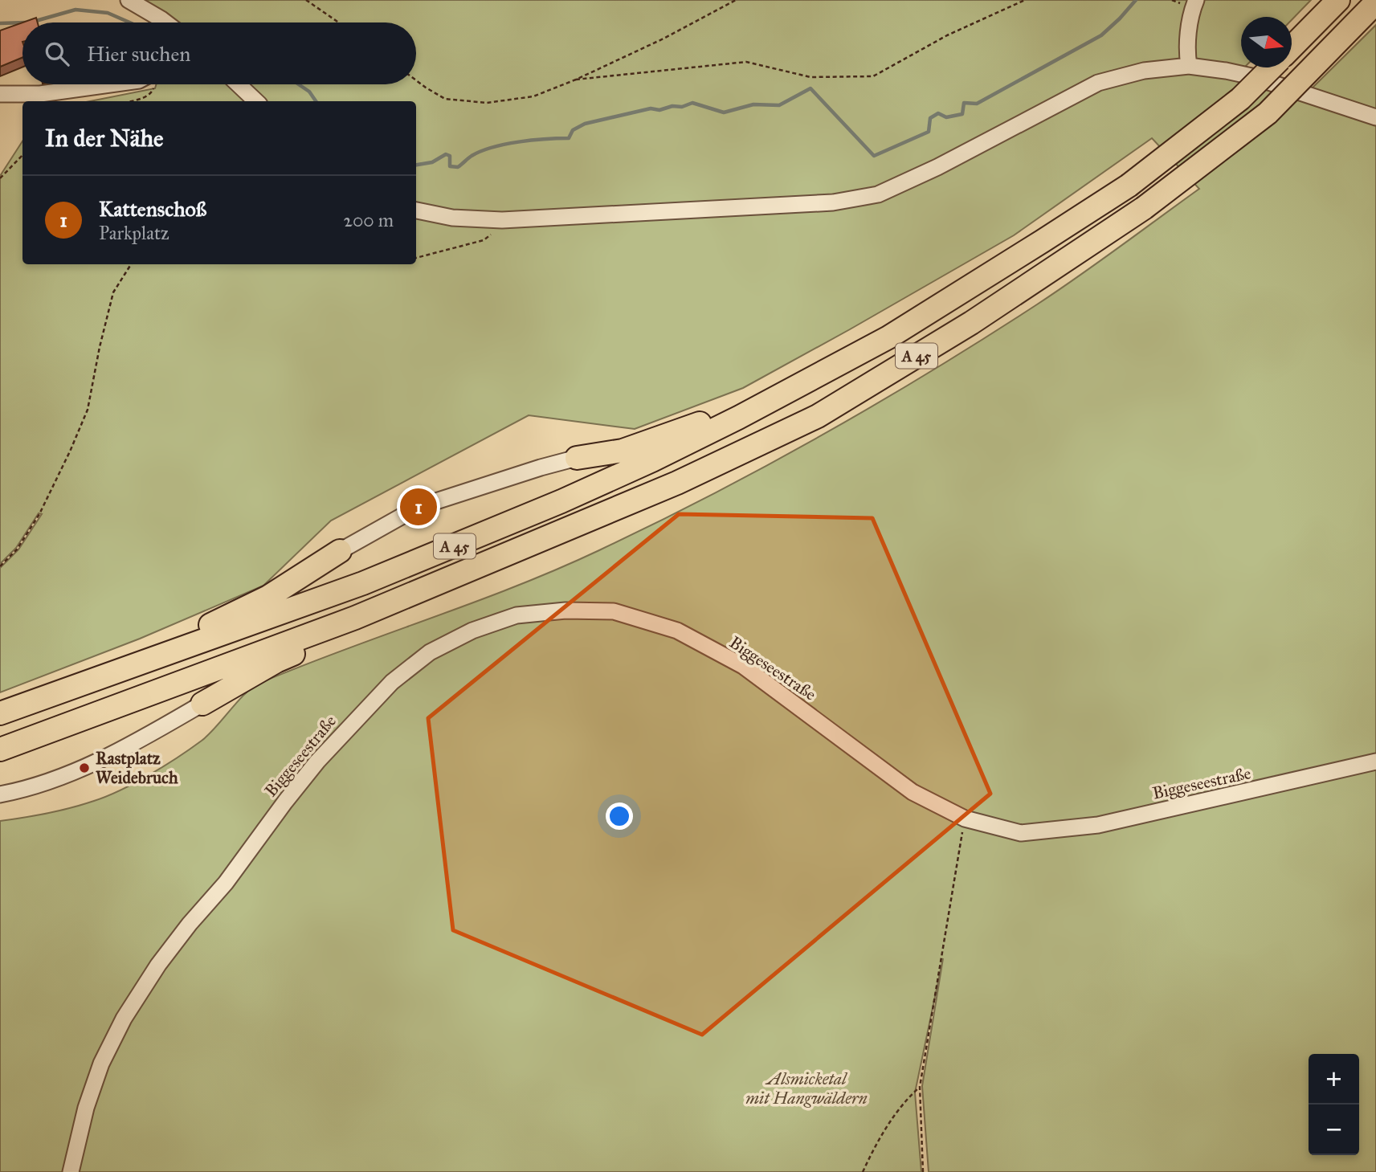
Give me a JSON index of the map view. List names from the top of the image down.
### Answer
{
  "streets": {
    "highway": ["A 45"],
    "street": ["Biggeseestraße"]
  },
  "parks": ["Alsmicketal mit Hangwäldern"],
  "places": ["Rastplatz Weidebruch"],
  "north": "right",
  "page": {
    "search": "Hier suchen",
    "heading": "In der Nähe",
    "list": [
      {
        "mark": "1",
        "name": "Kattenschoß",
        "note": "Parkplatz",
        "value": "200 m"
      }
    ],
    "pins": "1",
    "map_buttons": ["+", "−"]
  }
}
